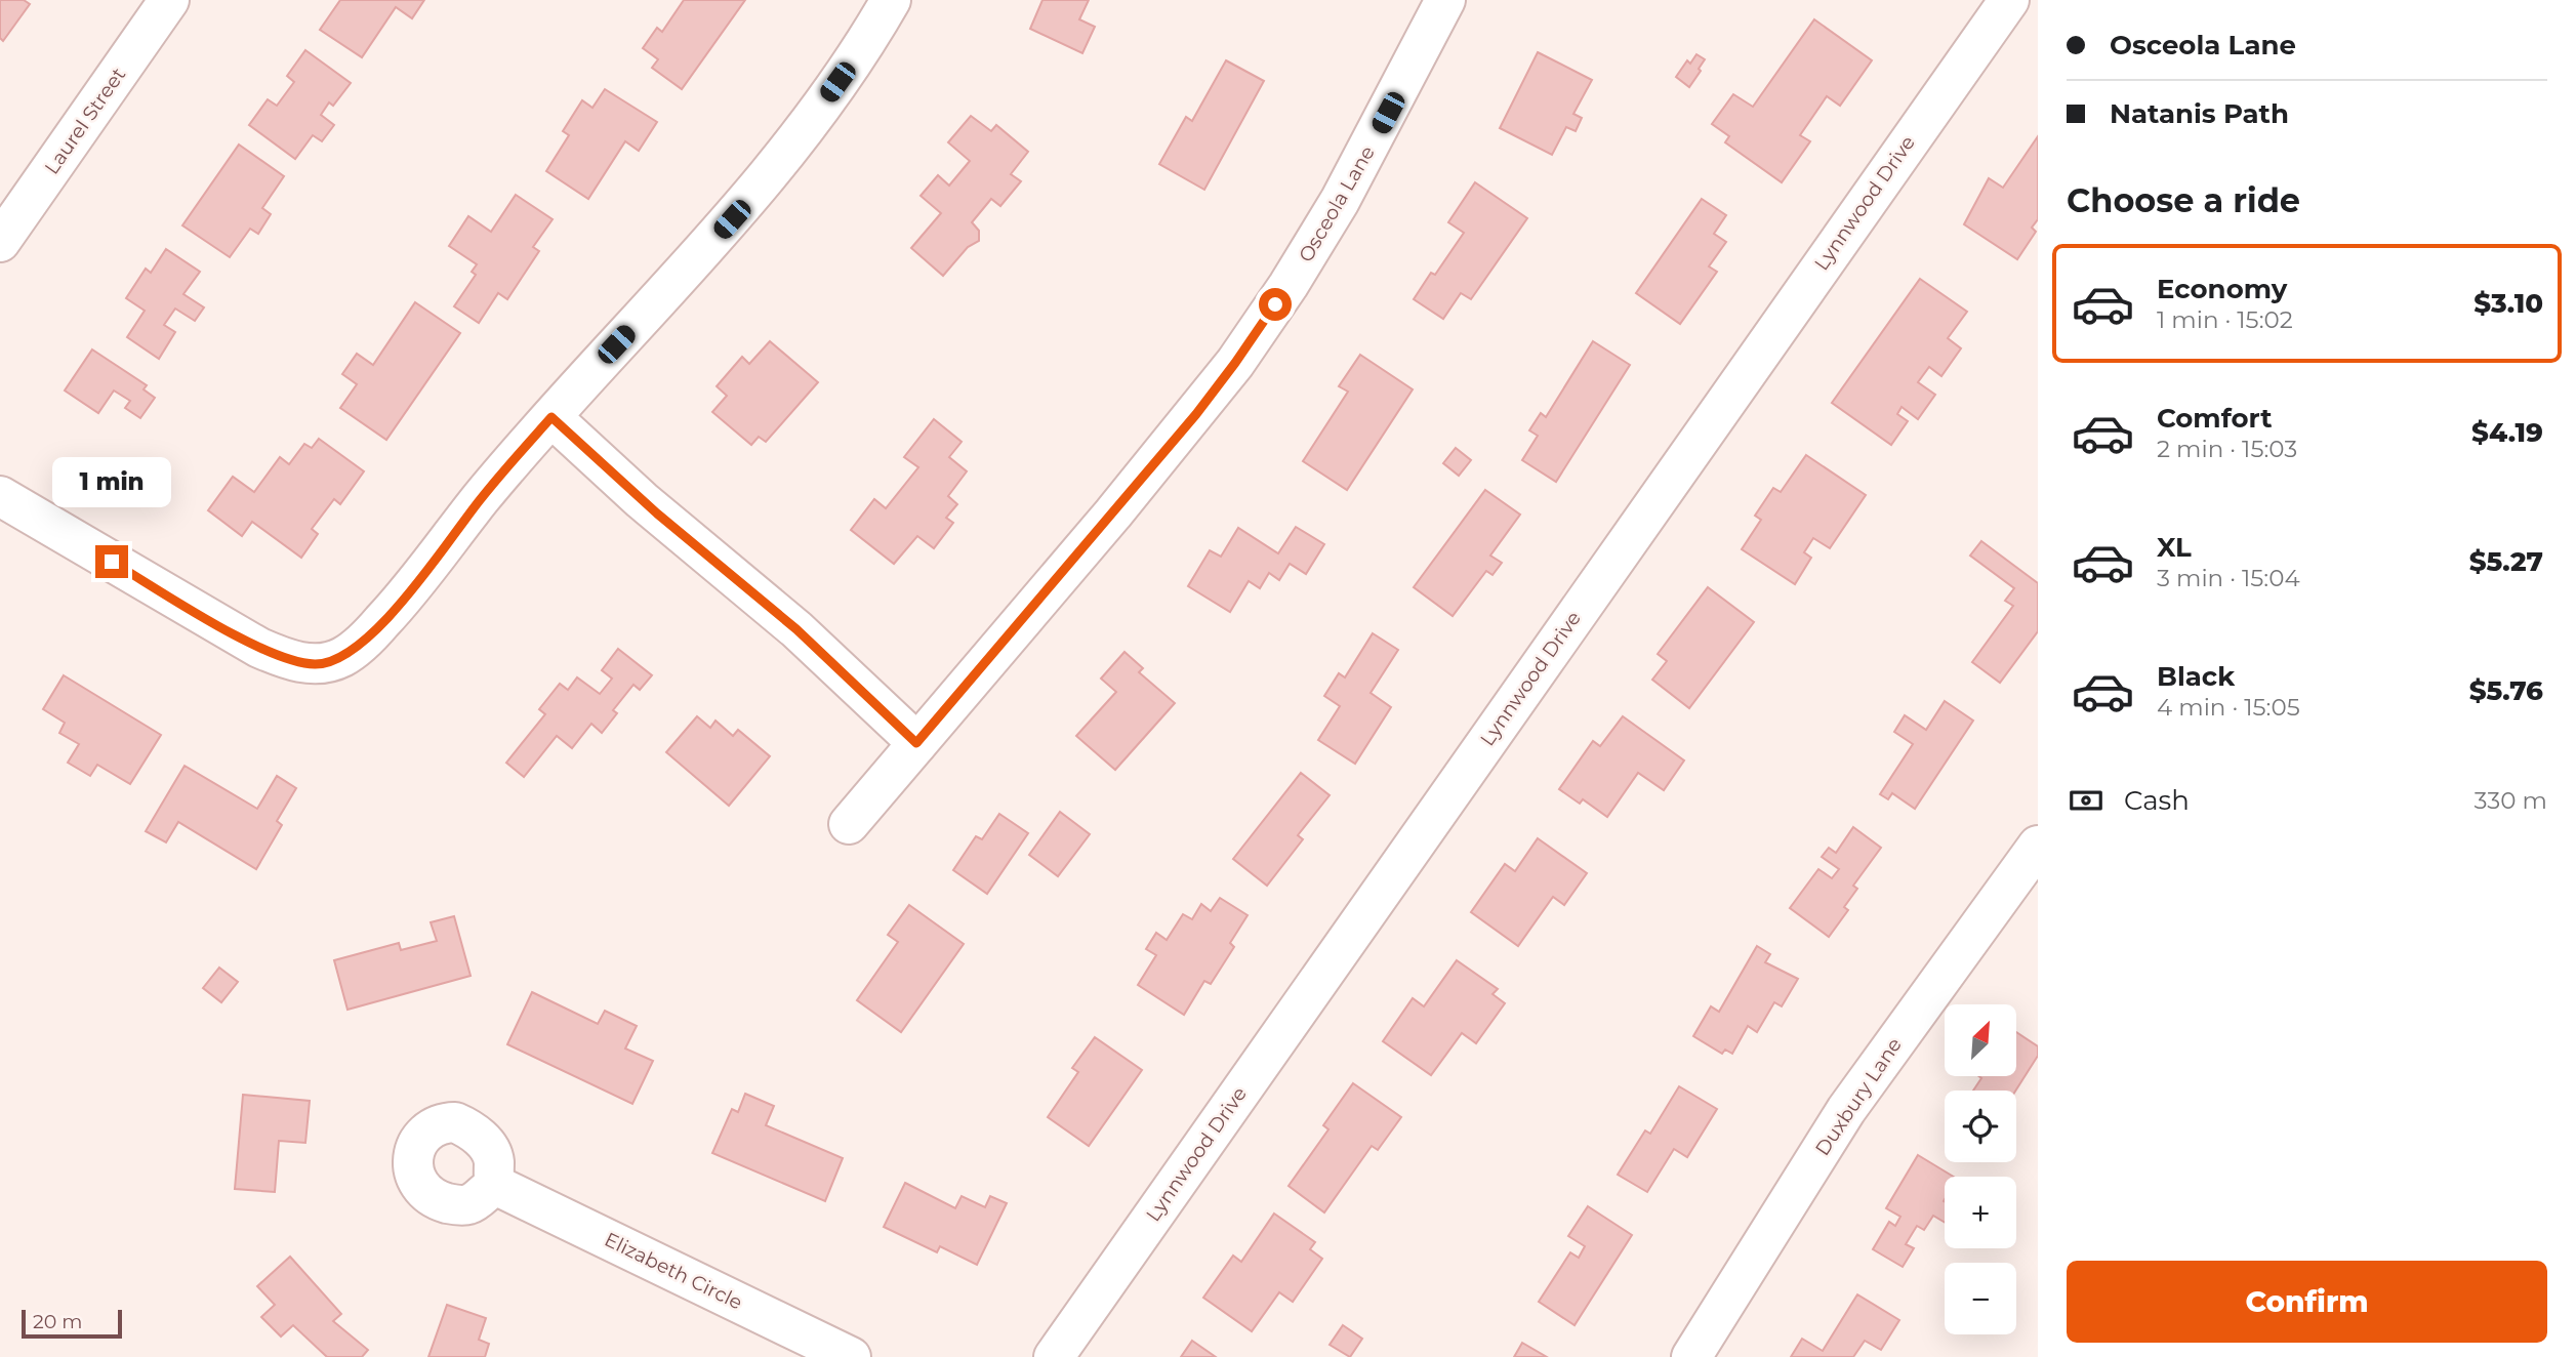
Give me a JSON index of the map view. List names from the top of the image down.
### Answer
{
  "streets": {
    "street": [
      "Laurel Street",
      "Lynnwood Drive",
      "Osceola Lane",
      "Duxbury Lane",
      "Elizabeth Circle"
    ]
  },
  "scale_bar": "20 m",
  "north": "top right",
  "page": {
    "banner": ["Osceola Lane", "Natanis Path"],
    "heading": "Choose a ride",
    "list": [
      {
        "name": "Economy",
        "note": "1 min · 15:02",
        "value": "$3.10"
      },
      {
        "name": "Comfort",
        "note": "2 min · 15:03",
        "value": "$4.19"
      },
      {
        "name": "XL",
        "note": "3 min · 15:04",
        "value": "$5.27"
      },
      {
        "name": "Black",
        "note": "4 min · 15:05",
        "value": "$5.76"
      }
    ],
    "bubble": "1 min",
    "pay": ["Cash", "330 m"],
    "map_buttons": ["+", "−"],
    "buttons": "Confirm",
    "scale": "20 m"
  }
}
